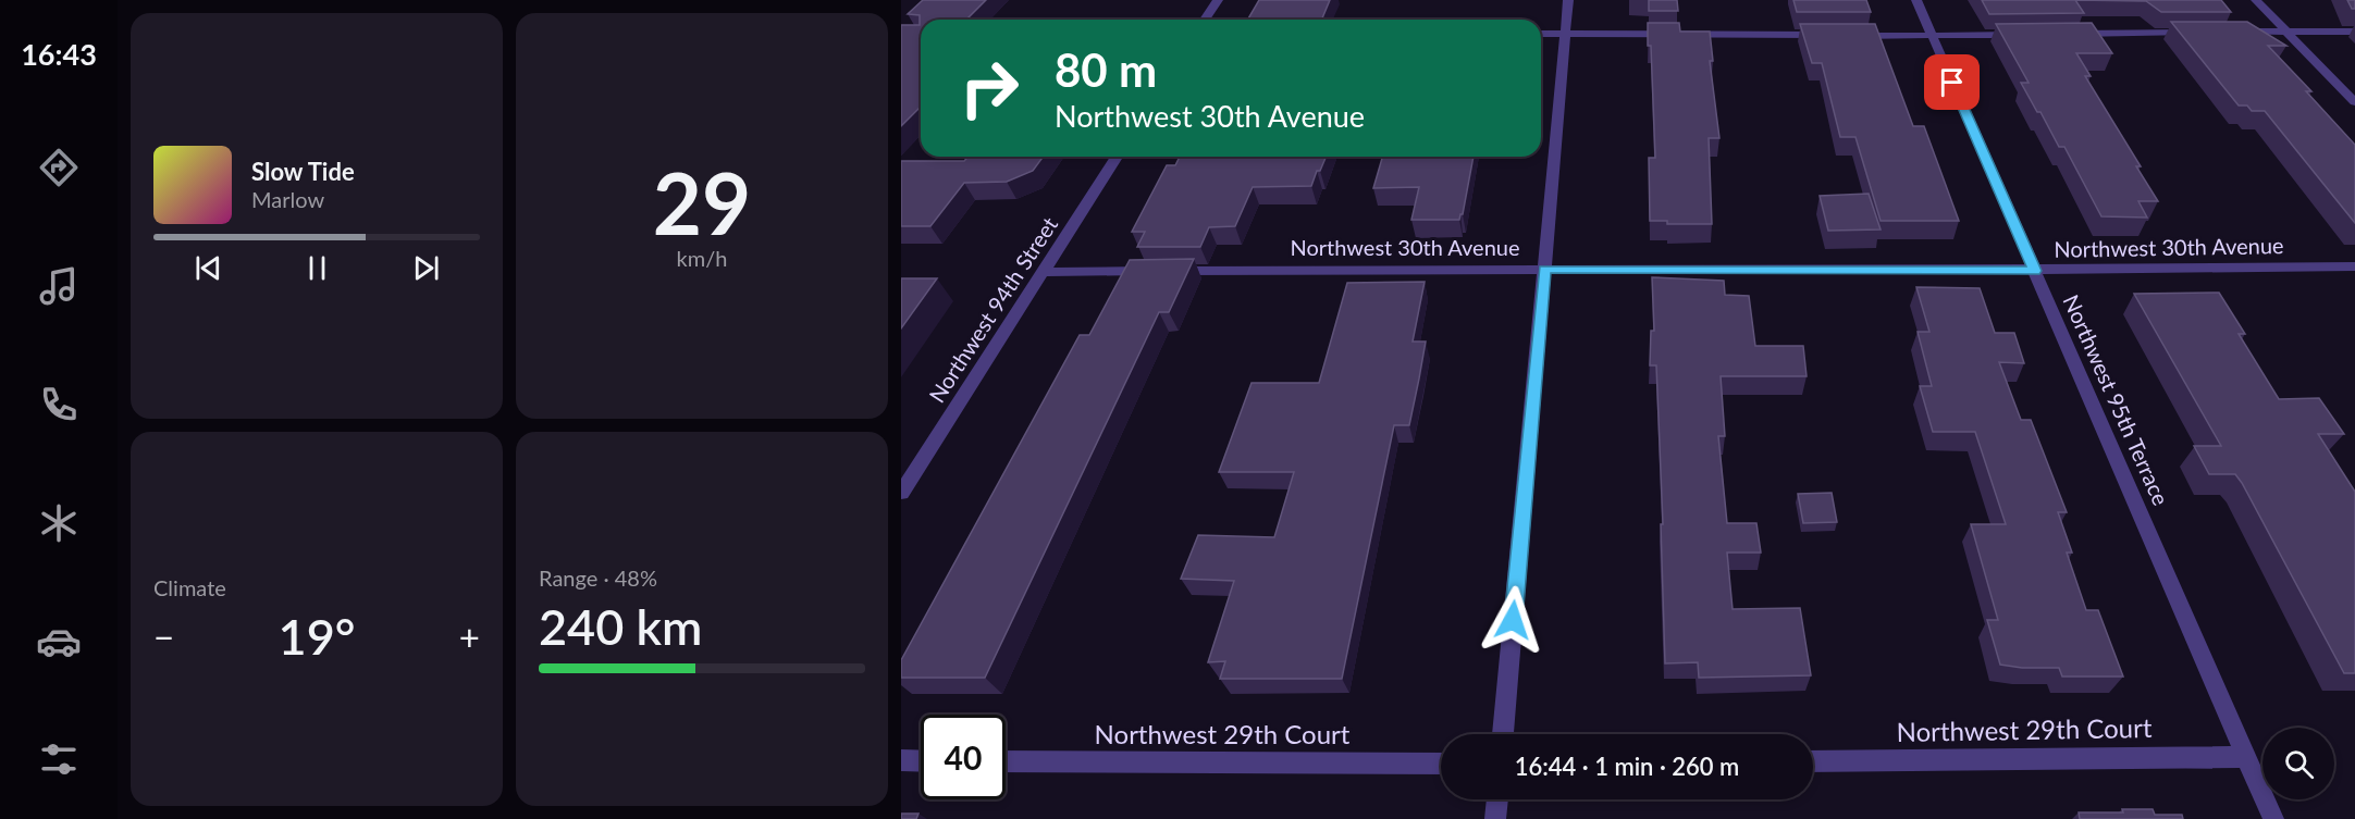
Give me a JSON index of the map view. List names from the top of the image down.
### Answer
{
  "streets": {
    "street": [
      "Northwest 30th Avenue",
      "Northwest 94th Street",
      "Northwest 95th Terrace",
      "Northwest 29th Court"
    ]
  },
  "crossings": [
    ["Northwest 30th Avenue", "Northwest 94th Street"],
    ["Northwest 30th Avenue", "Northwest 95th Terrace"],
    ["Northwest 95th Terrace", "Northwest 29th Court"]
  ],
  "page": {
    "tabs": "16:43",
    "tile": [
      ["29", "km/h"],
      "Climate",
      ["Range · 48%", "240 km"]
    ],
    "turn": ["80 m", "Northwest 30th Avenue"],
    "song": ["Slow Tide", "Marlow"],
    "heat": ["−", "19°", "+"],
    "limit": "40",
    "trip": "16:44 · 1 min · 260 m"
  }
}
